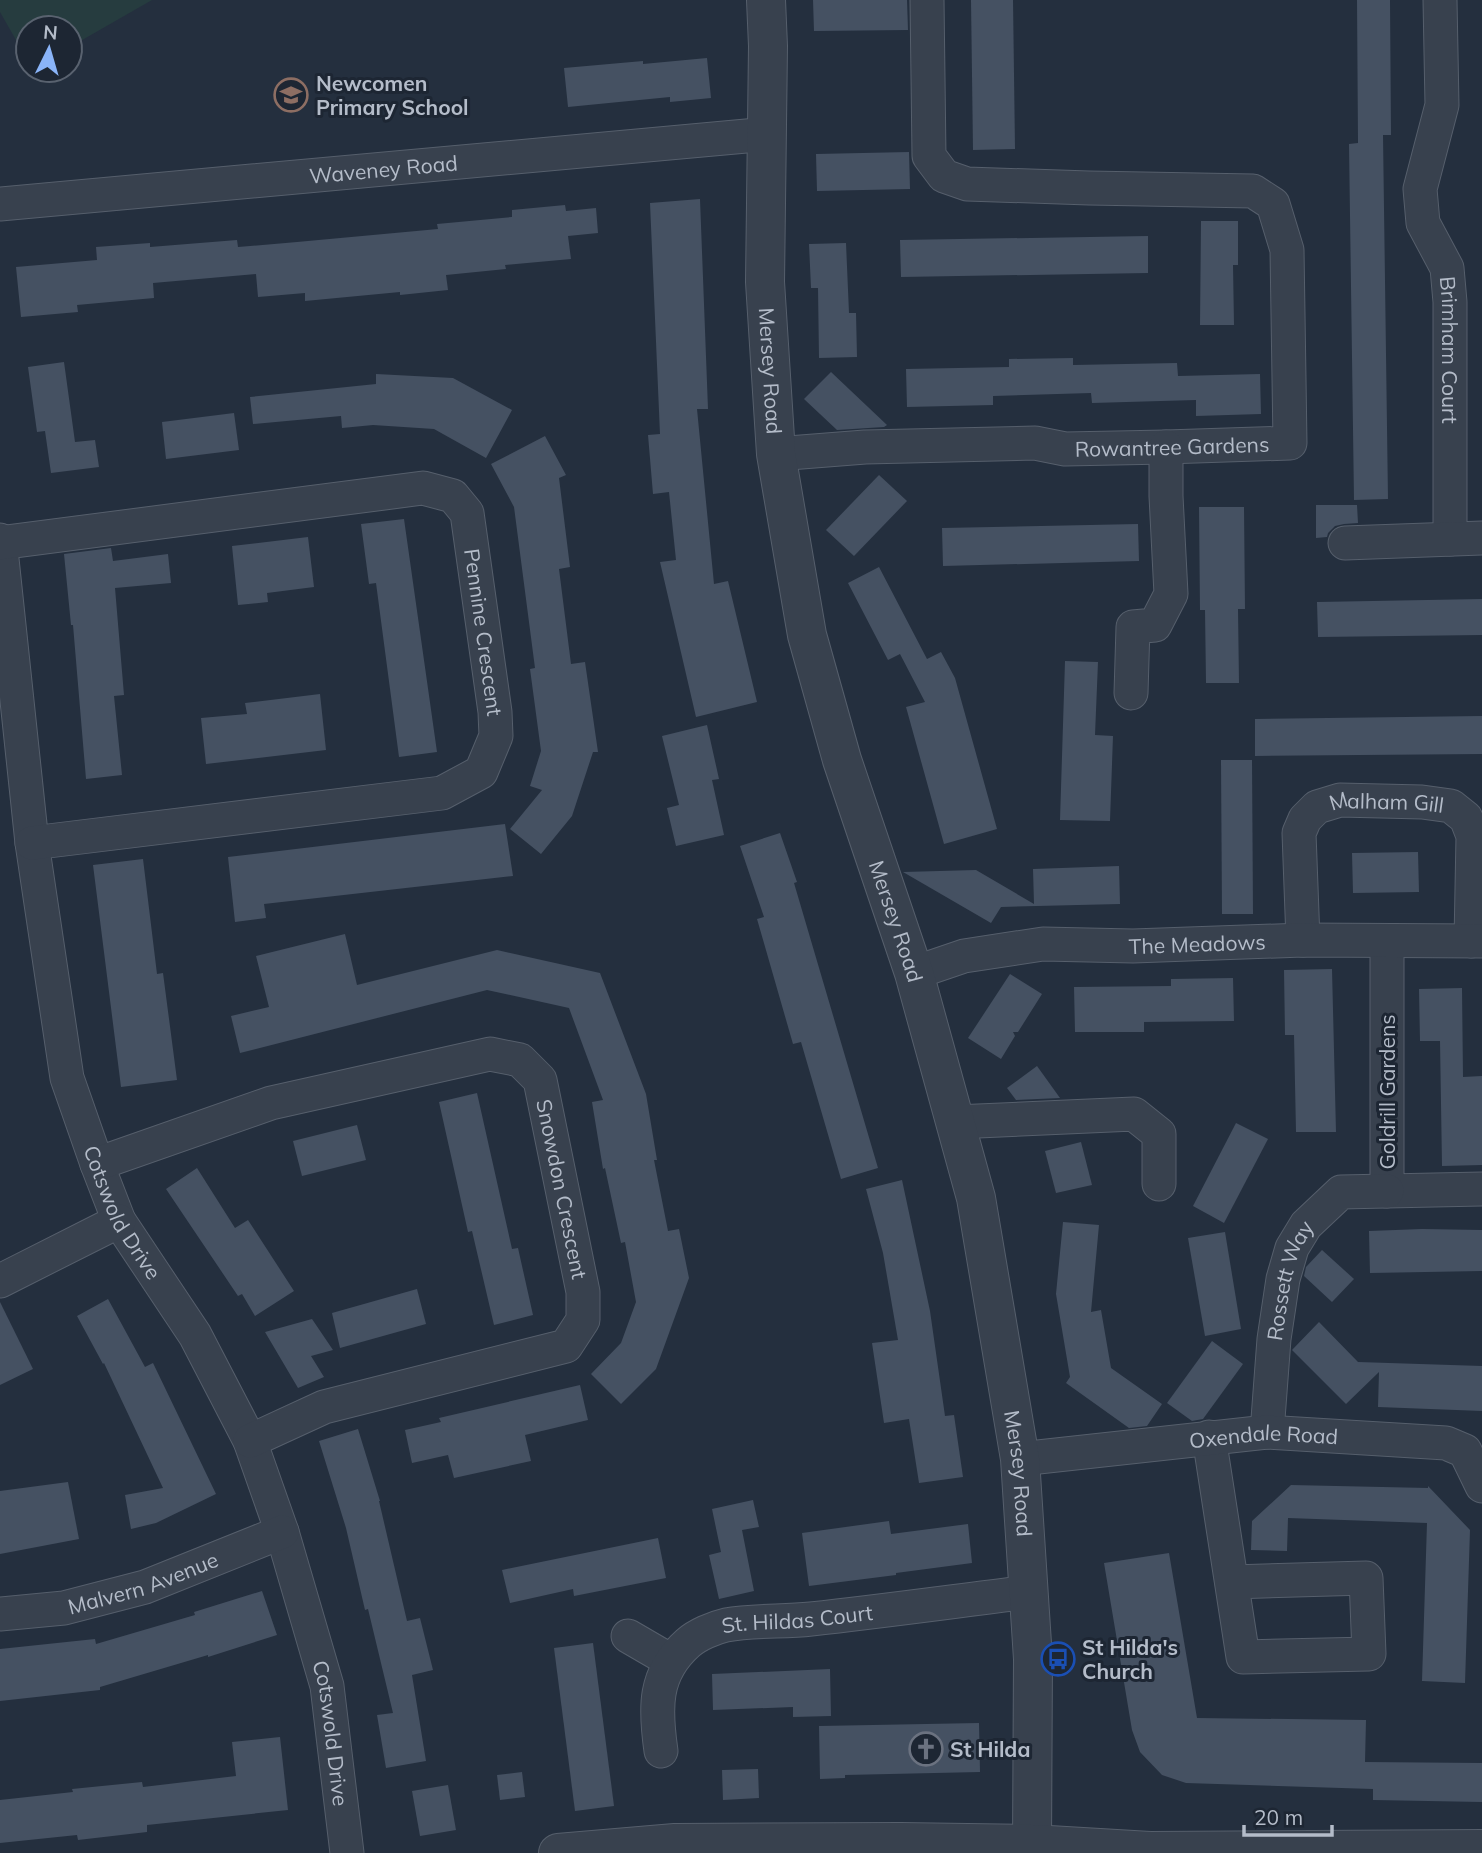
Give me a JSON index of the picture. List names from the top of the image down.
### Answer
{
  "streets": {
    "street": [
      "Waveney Road",
      "Brimham Court",
      "Mersey Road",
      "Rowantree Gardens",
      "Pennine Crescent",
      "Malham Gill",
      "The Meadows",
      "Goldrill Gardens",
      "Snowdon Crescent",
      "Cotswold Drive",
      "Rossett Way",
      "Oxendale Road",
      "Malvern Avenue",
      "St. Hildas Court"
    ]
  },
  "crossings": [
    ["Waveney Road", "Mersey Road"],
    ["Mersey Road", "Rowantree Gardens"],
    ["Mersey Road", "The Meadows"],
    ["Mersey Road", "Oxendale Road"],
    ["Mersey Road", "St. Hildas Court"],
    ["Pennine Crescent", "Cotswold Drive"],
    ["Malham Gill", "The Meadows"],
    ["The Meadows", "Goldrill Gardens"],
    ["Goldrill Gardens", "Rossett Way"],
    ["Snowdon Crescent", "Cotswold Drive"],
    ["Cotswold Drive", "Malvern Avenue"],
    ["Rossett Way", "Oxendale Road"]
  ],
  "places": {
    "school or university": ["Newcomen Primary School"],
    "bus stop": ["St Hilda's Church"],
    "church": ["St Hilda"]
  },
  "scale_bar": "20 m",
  "north": "top"
}
